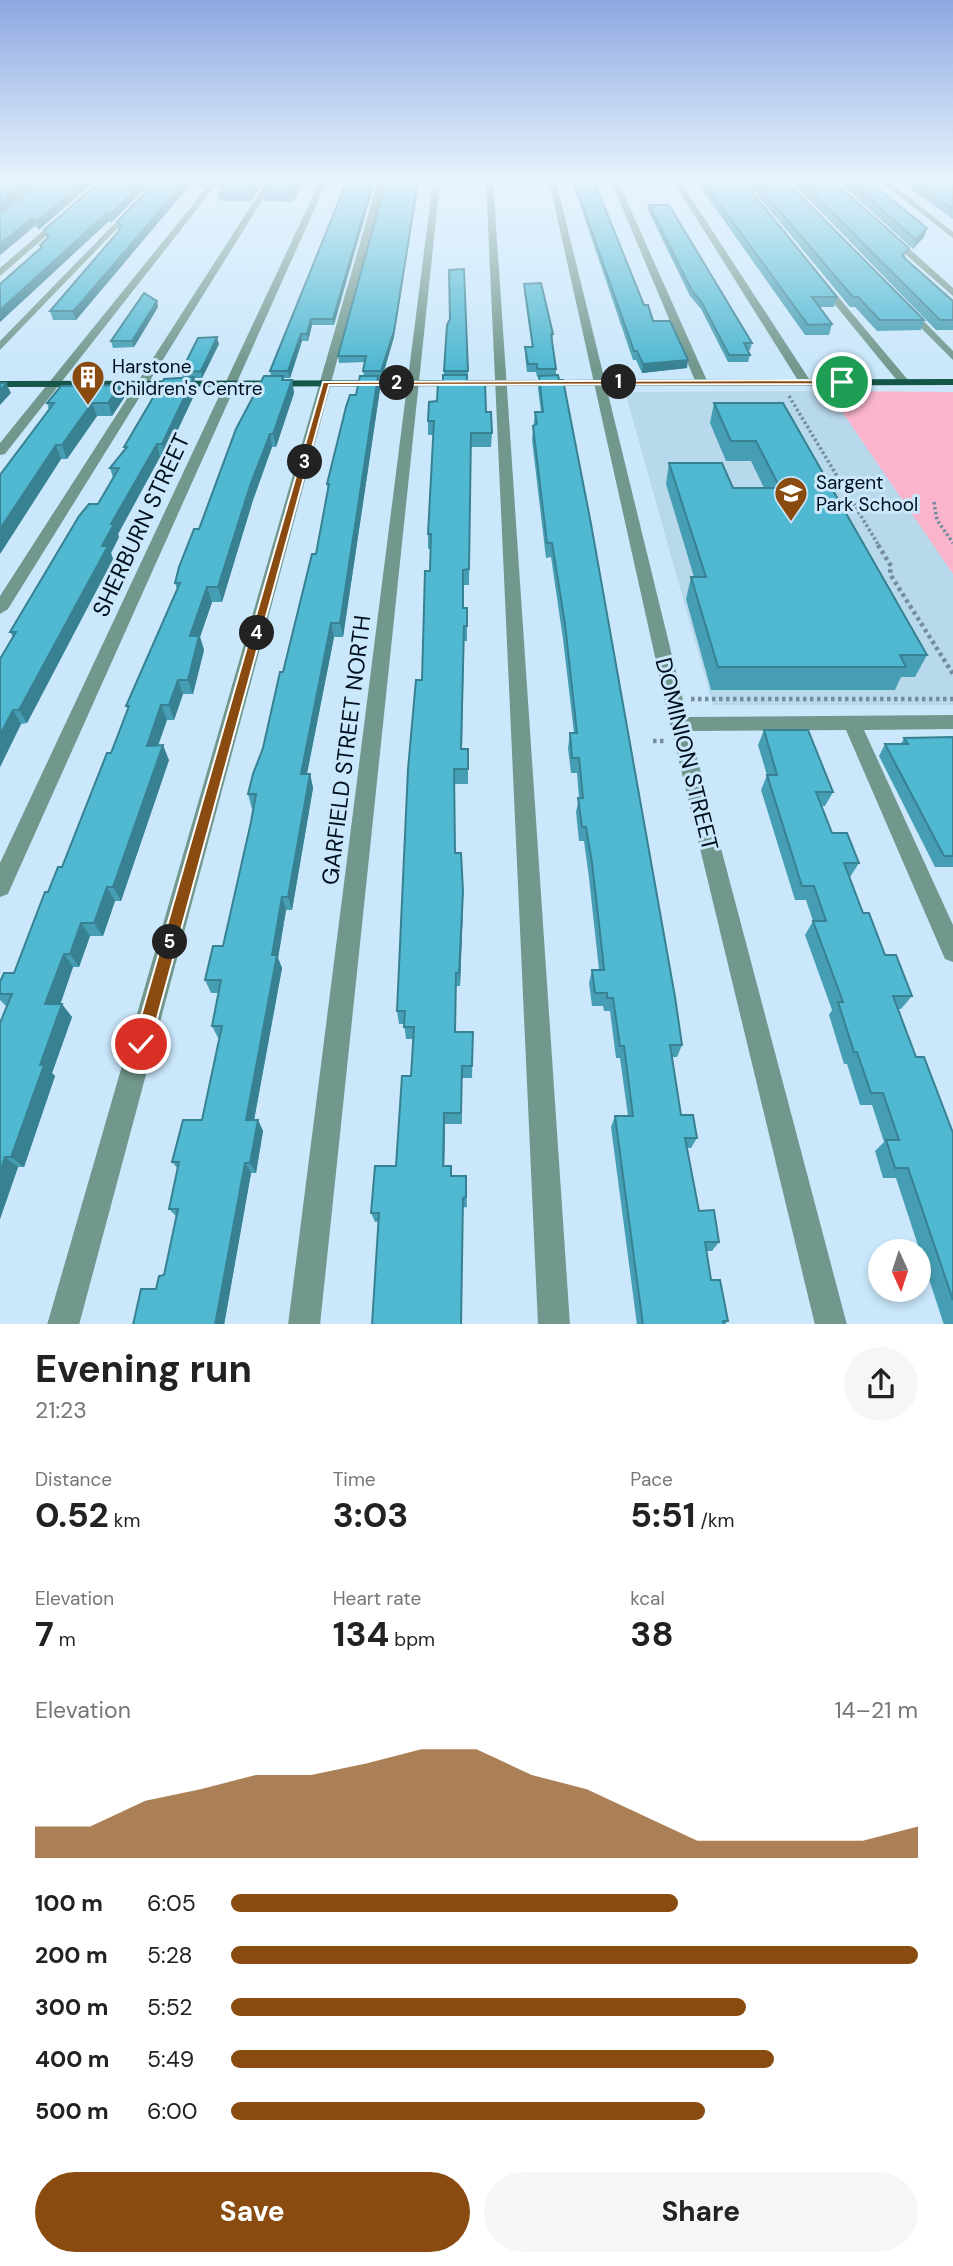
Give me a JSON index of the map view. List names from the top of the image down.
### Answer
{
  "streets": {
    "street": ["SHERBURN STREET", "GARFIELD STREET NORTH", "DOMINION STREET"]
  },
  "places": {
    "building": ["Harstone Children's Centre"],
    "school or university": ["Sargent Park School"]
  },
  "north": "bottom",
  "page": {
    "pins": [
      "1",
      "2",
      "3",
      "4",
      "5"
    ],
    "heading": ["Evening run", "21:23"],
    "stats": [
      ["Distance", "0.52 km"],
      ["Time", "3:03"],
      ["Pace", "5:51 /km"],
      ["Elevation", "7 m"],
      ["Heart rate", "134 bpm"],
      ["kcal", "38"]
    ],
    "chart": ["Elevation", "14–21 m"],
    "list": [
      {
        "name": "100 m",
        "note": "6:05"
      },
      {
        "name": "200 m",
        "note": "5:28"
      },
      {
        "name": "300 m",
        "note": "5:52"
      },
      {
        "name": "400 m",
        "note": "5:49"
      },
      {
        "name": "500 m",
        "note": "6:00"
      }
    ],
    "buttons": ["Save", "Share"]
  }
}
